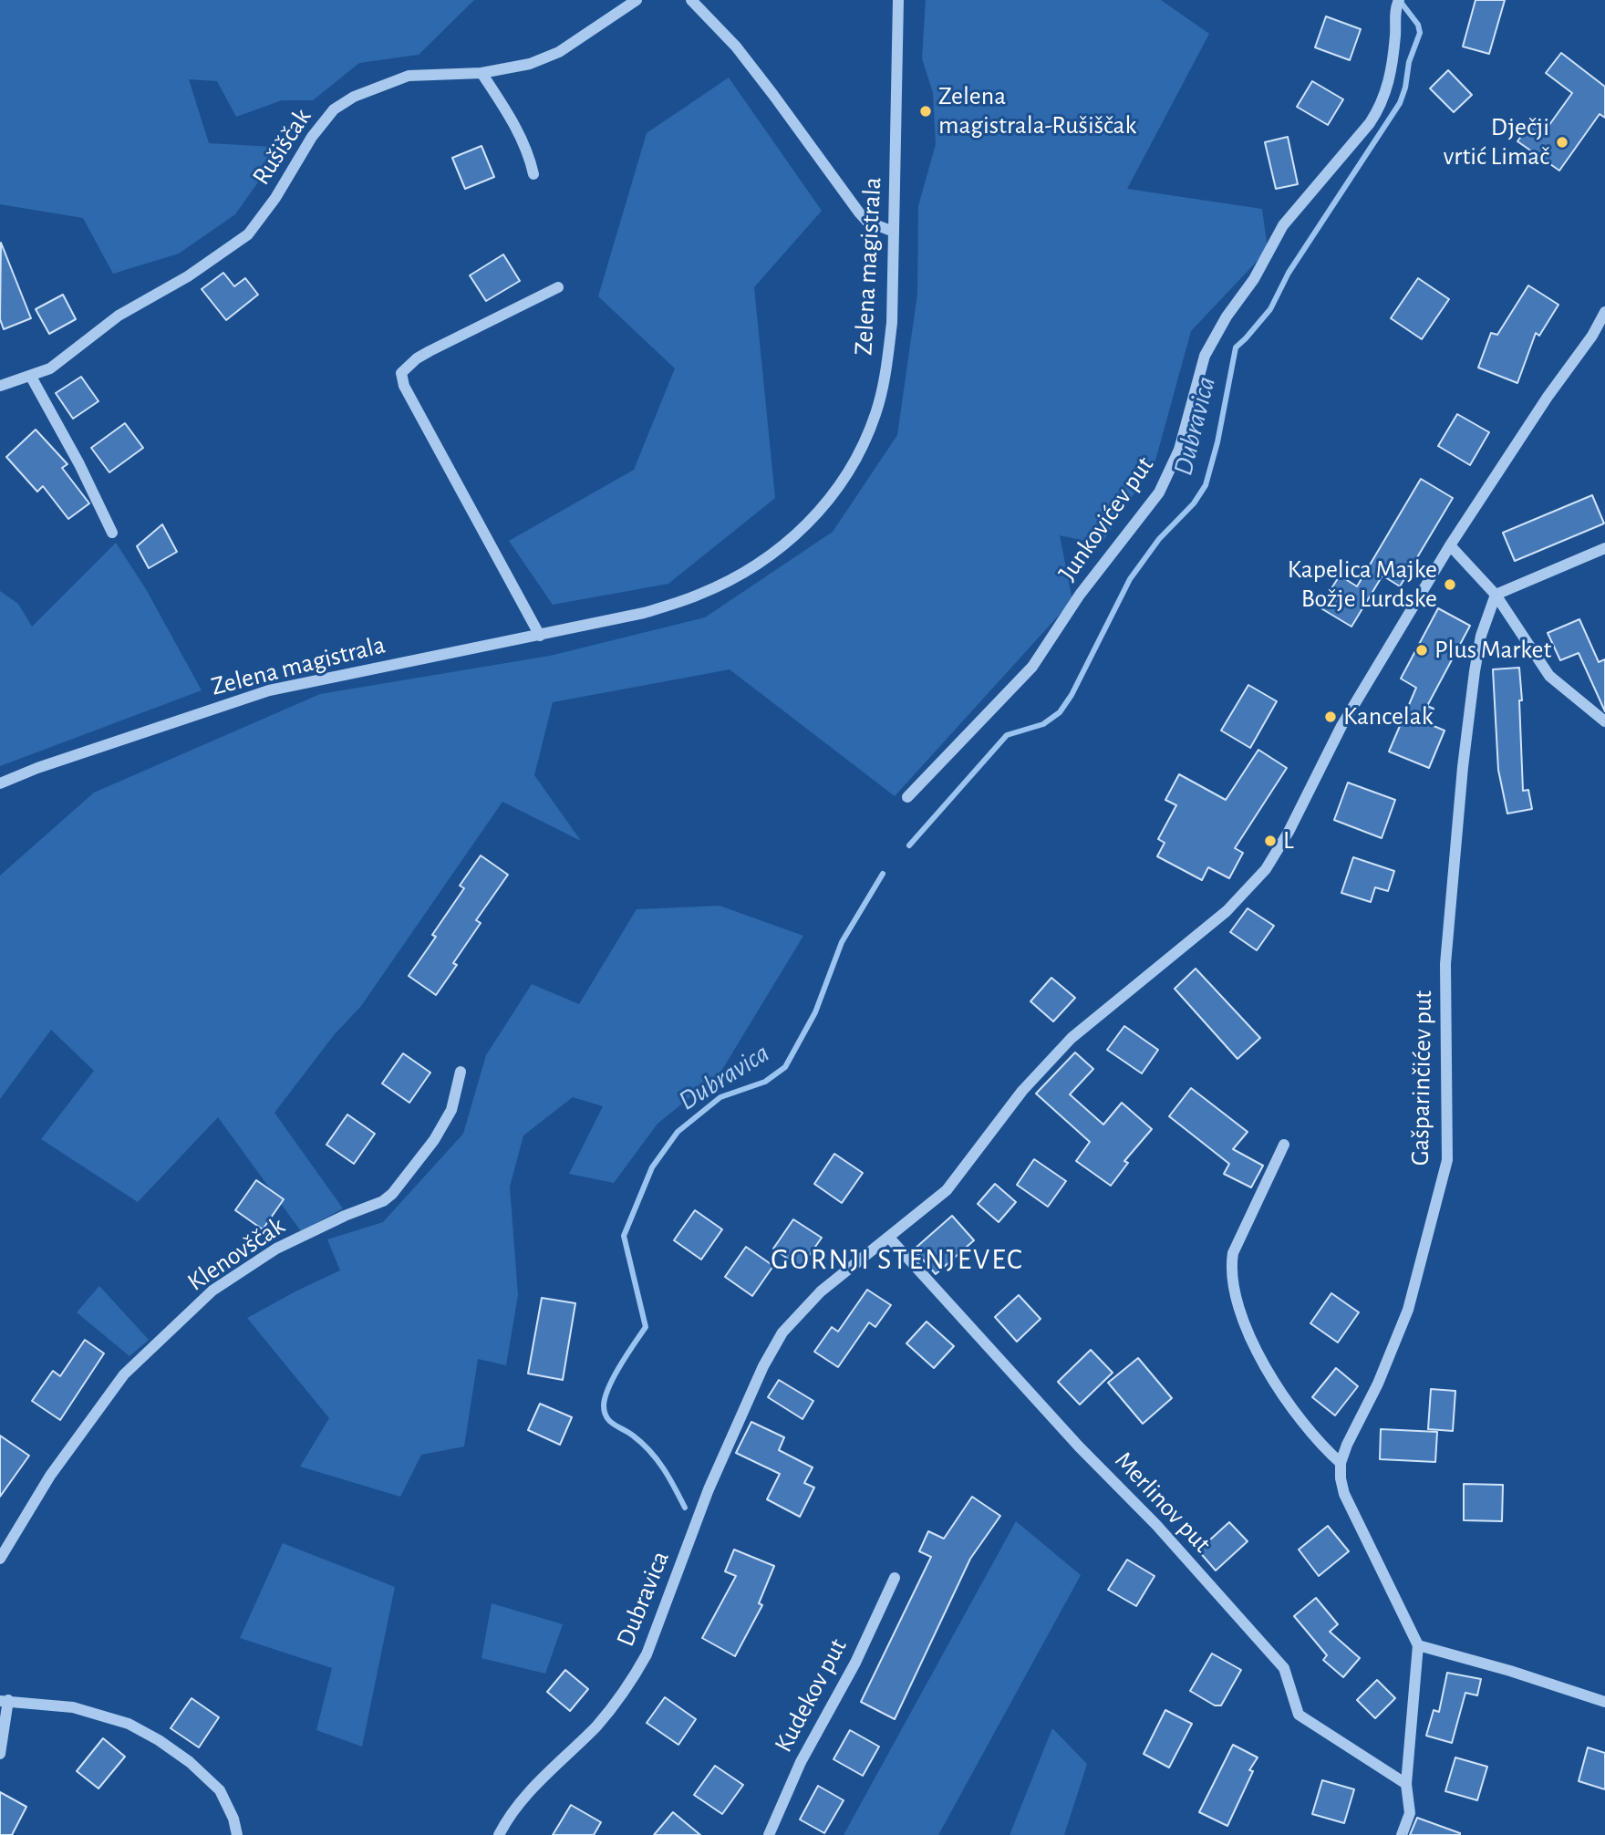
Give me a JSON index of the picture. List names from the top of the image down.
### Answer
{
  "streets": {
    "street": [
      "Rušiščak",
      "Zelena magistrala",
      "Junkovićev put",
      "Gašparinčićev put",
      "Klenovščak",
      "Merlinov put",
      "Dubravica",
      "Kudekov put"
    ]
  },
  "crossings": [
    ["Merlinov put", "Dubravica"]
  ],
  "districts": ["GORNJI STENJEVEC"],
  "water": ["Dubravica"],
  "places": [
    "Zelena magistrala-Rušiščak",
    "Dječji vrtić Limač",
    "Kapelica Majke Božje Lurdske",
    "Plus Market",
    "Kancelak",
    "L"
  ]
}
